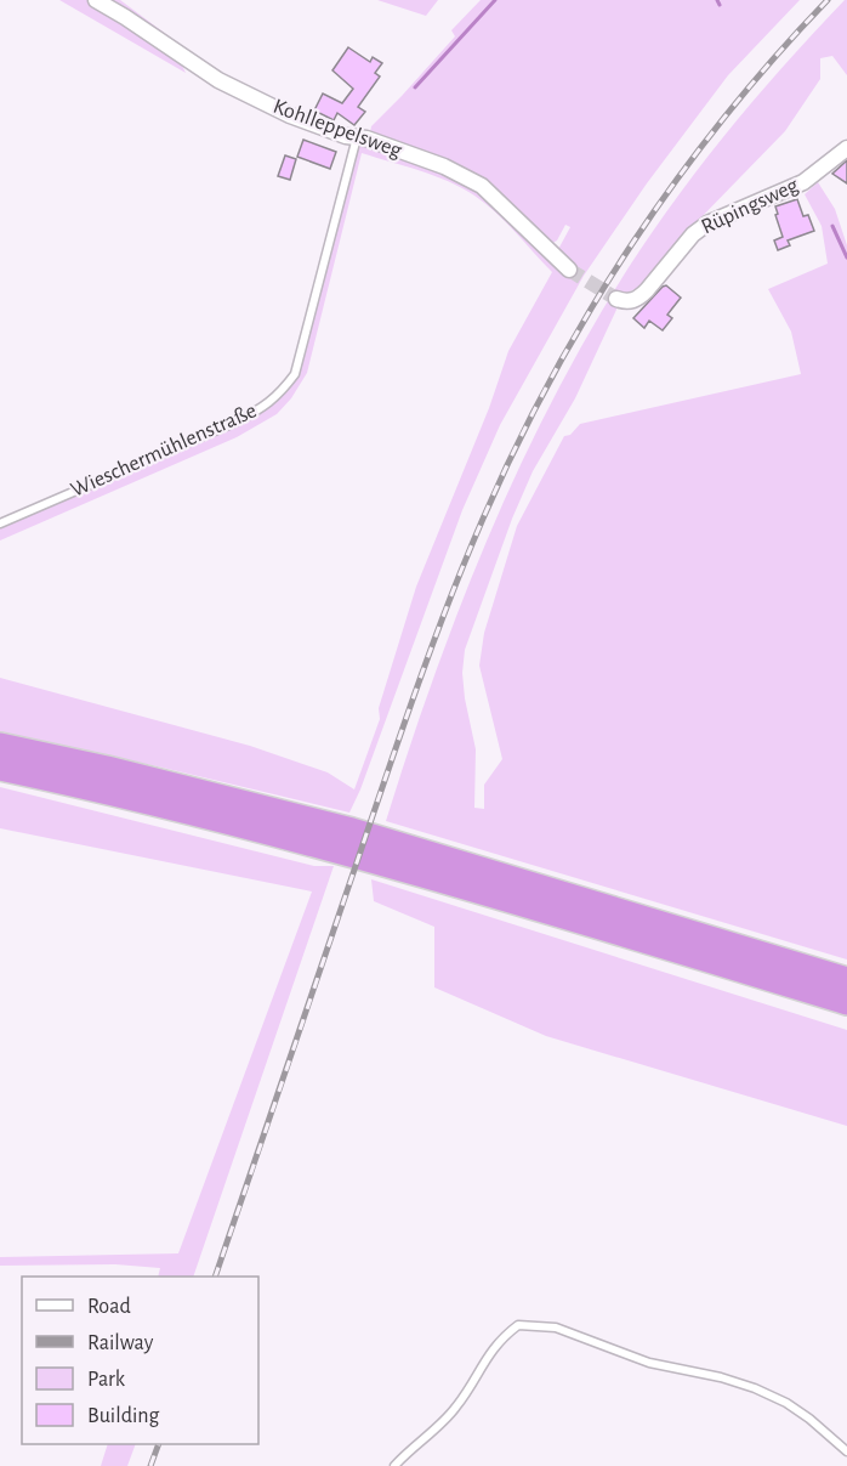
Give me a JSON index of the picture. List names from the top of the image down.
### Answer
{
  "streets": {
    "street": ["Kohlleppelsweg", "Rüpingsweg"],
    "lane": ["Wieschermühlenstraße"]
  },
  "crossings": [
    ["Kohlleppelsweg", "Wieschermühlenstraße"]
  ],
  "legend": [
    "Road",
    "Railway",
    "Park",
    "Building"
  ]
}
